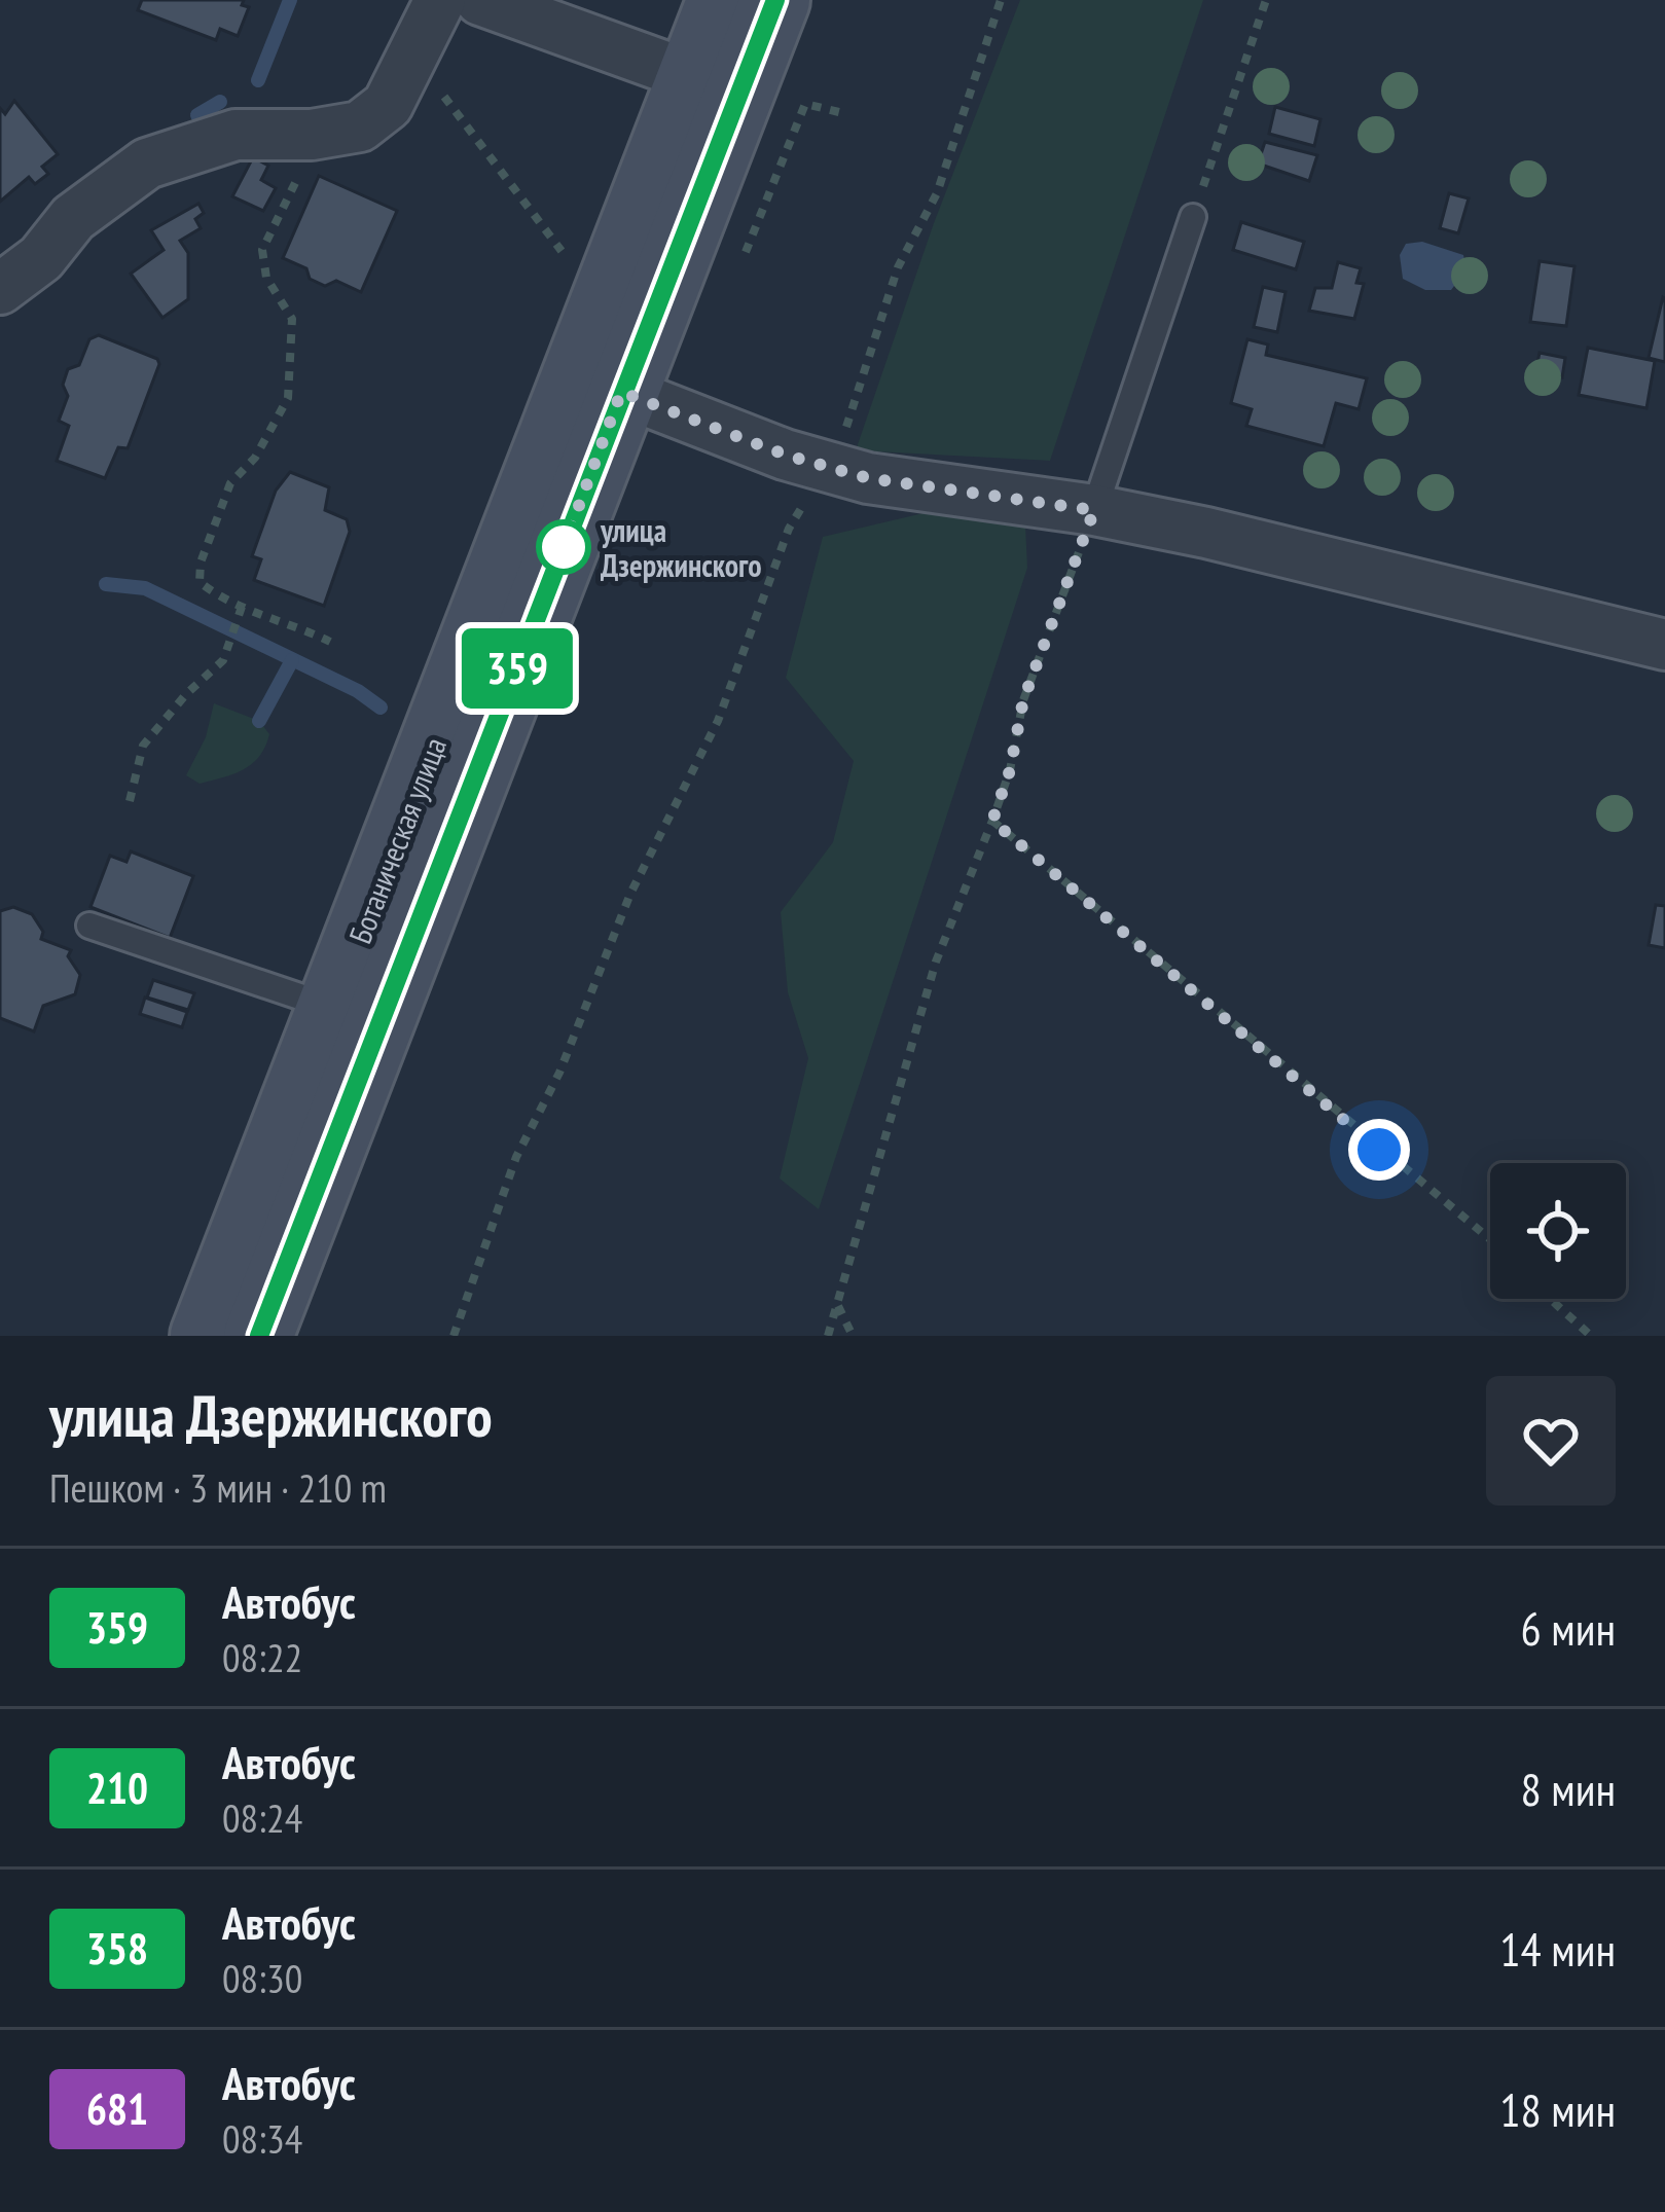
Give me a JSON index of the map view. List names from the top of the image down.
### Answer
{
  "streets": {
    "street": ["Ботаническая улица"]
  },
  "places": ["улица Дзержинского"],
  "lines": ["bus line 359"],
  "page": {
    "on_map": "359",
    "heading": ["улица Дзержинского", "Пешком · 3 мин · 210 m"],
    "list": [
      {
        "mark": "359",
        "name": "Автобус",
        "note": "08:22",
        "value": "6 мин"
      },
      {
        "mark": "210",
        "name": "Автобус",
        "note": "08:24",
        "value": "8 мин"
      },
      {
        "mark": "358",
        "name": "Автобус",
        "note": "08:30",
        "value": "14 мин"
      },
      {
        "mark": "681",
        "name": "Автобус",
        "note": "08:34",
        "value": "18 мин"
      }
    ]
  }
}
